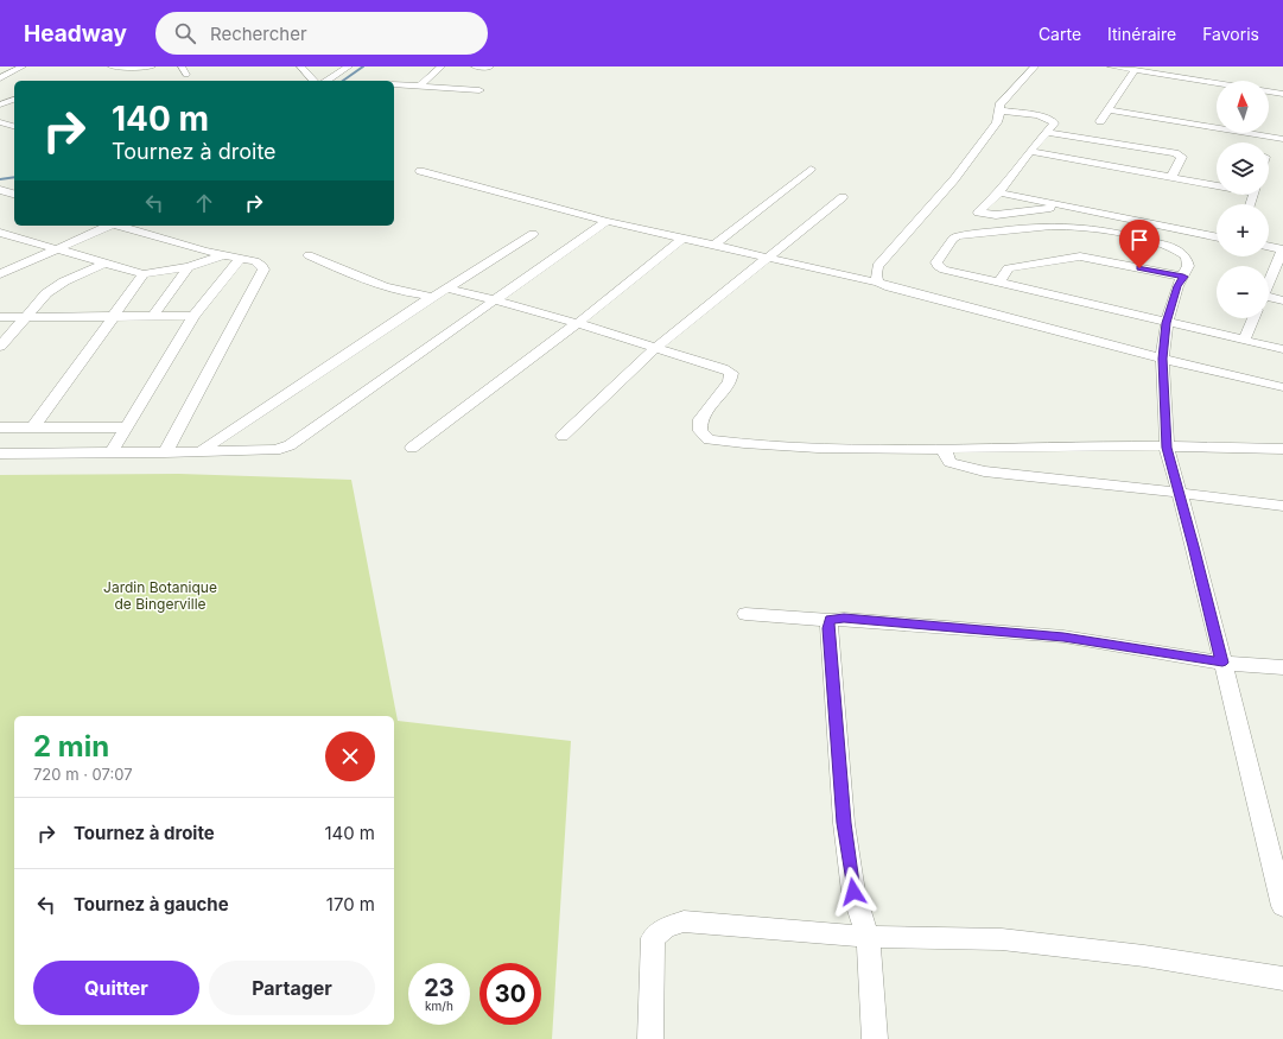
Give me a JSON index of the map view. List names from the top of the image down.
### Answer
{
  "parks": ["Jardin Botanique de Bingerville"],
  "north": "top",
  "page": {
    "header": "Headway",
    "search": "Rechercher",
    "nav": ["Carte", "Itinéraire", "Favoris"],
    "map_buttons": ["+", "−"],
    "turn": ["140 m", "Tournez à droite"],
    "heading": ["2 min", "720 m · 07:07"],
    "list": [
      {
        "name": "Tournez à droite",
        "value": "140 m"
      },
      {
        "name": "Tournez à gauche",
        "value": "170 m"
      }
    ],
    "buttons": ["Quitter", "Partager"],
    "speed": "23 km/h",
    "limit": "30"
  }
}
